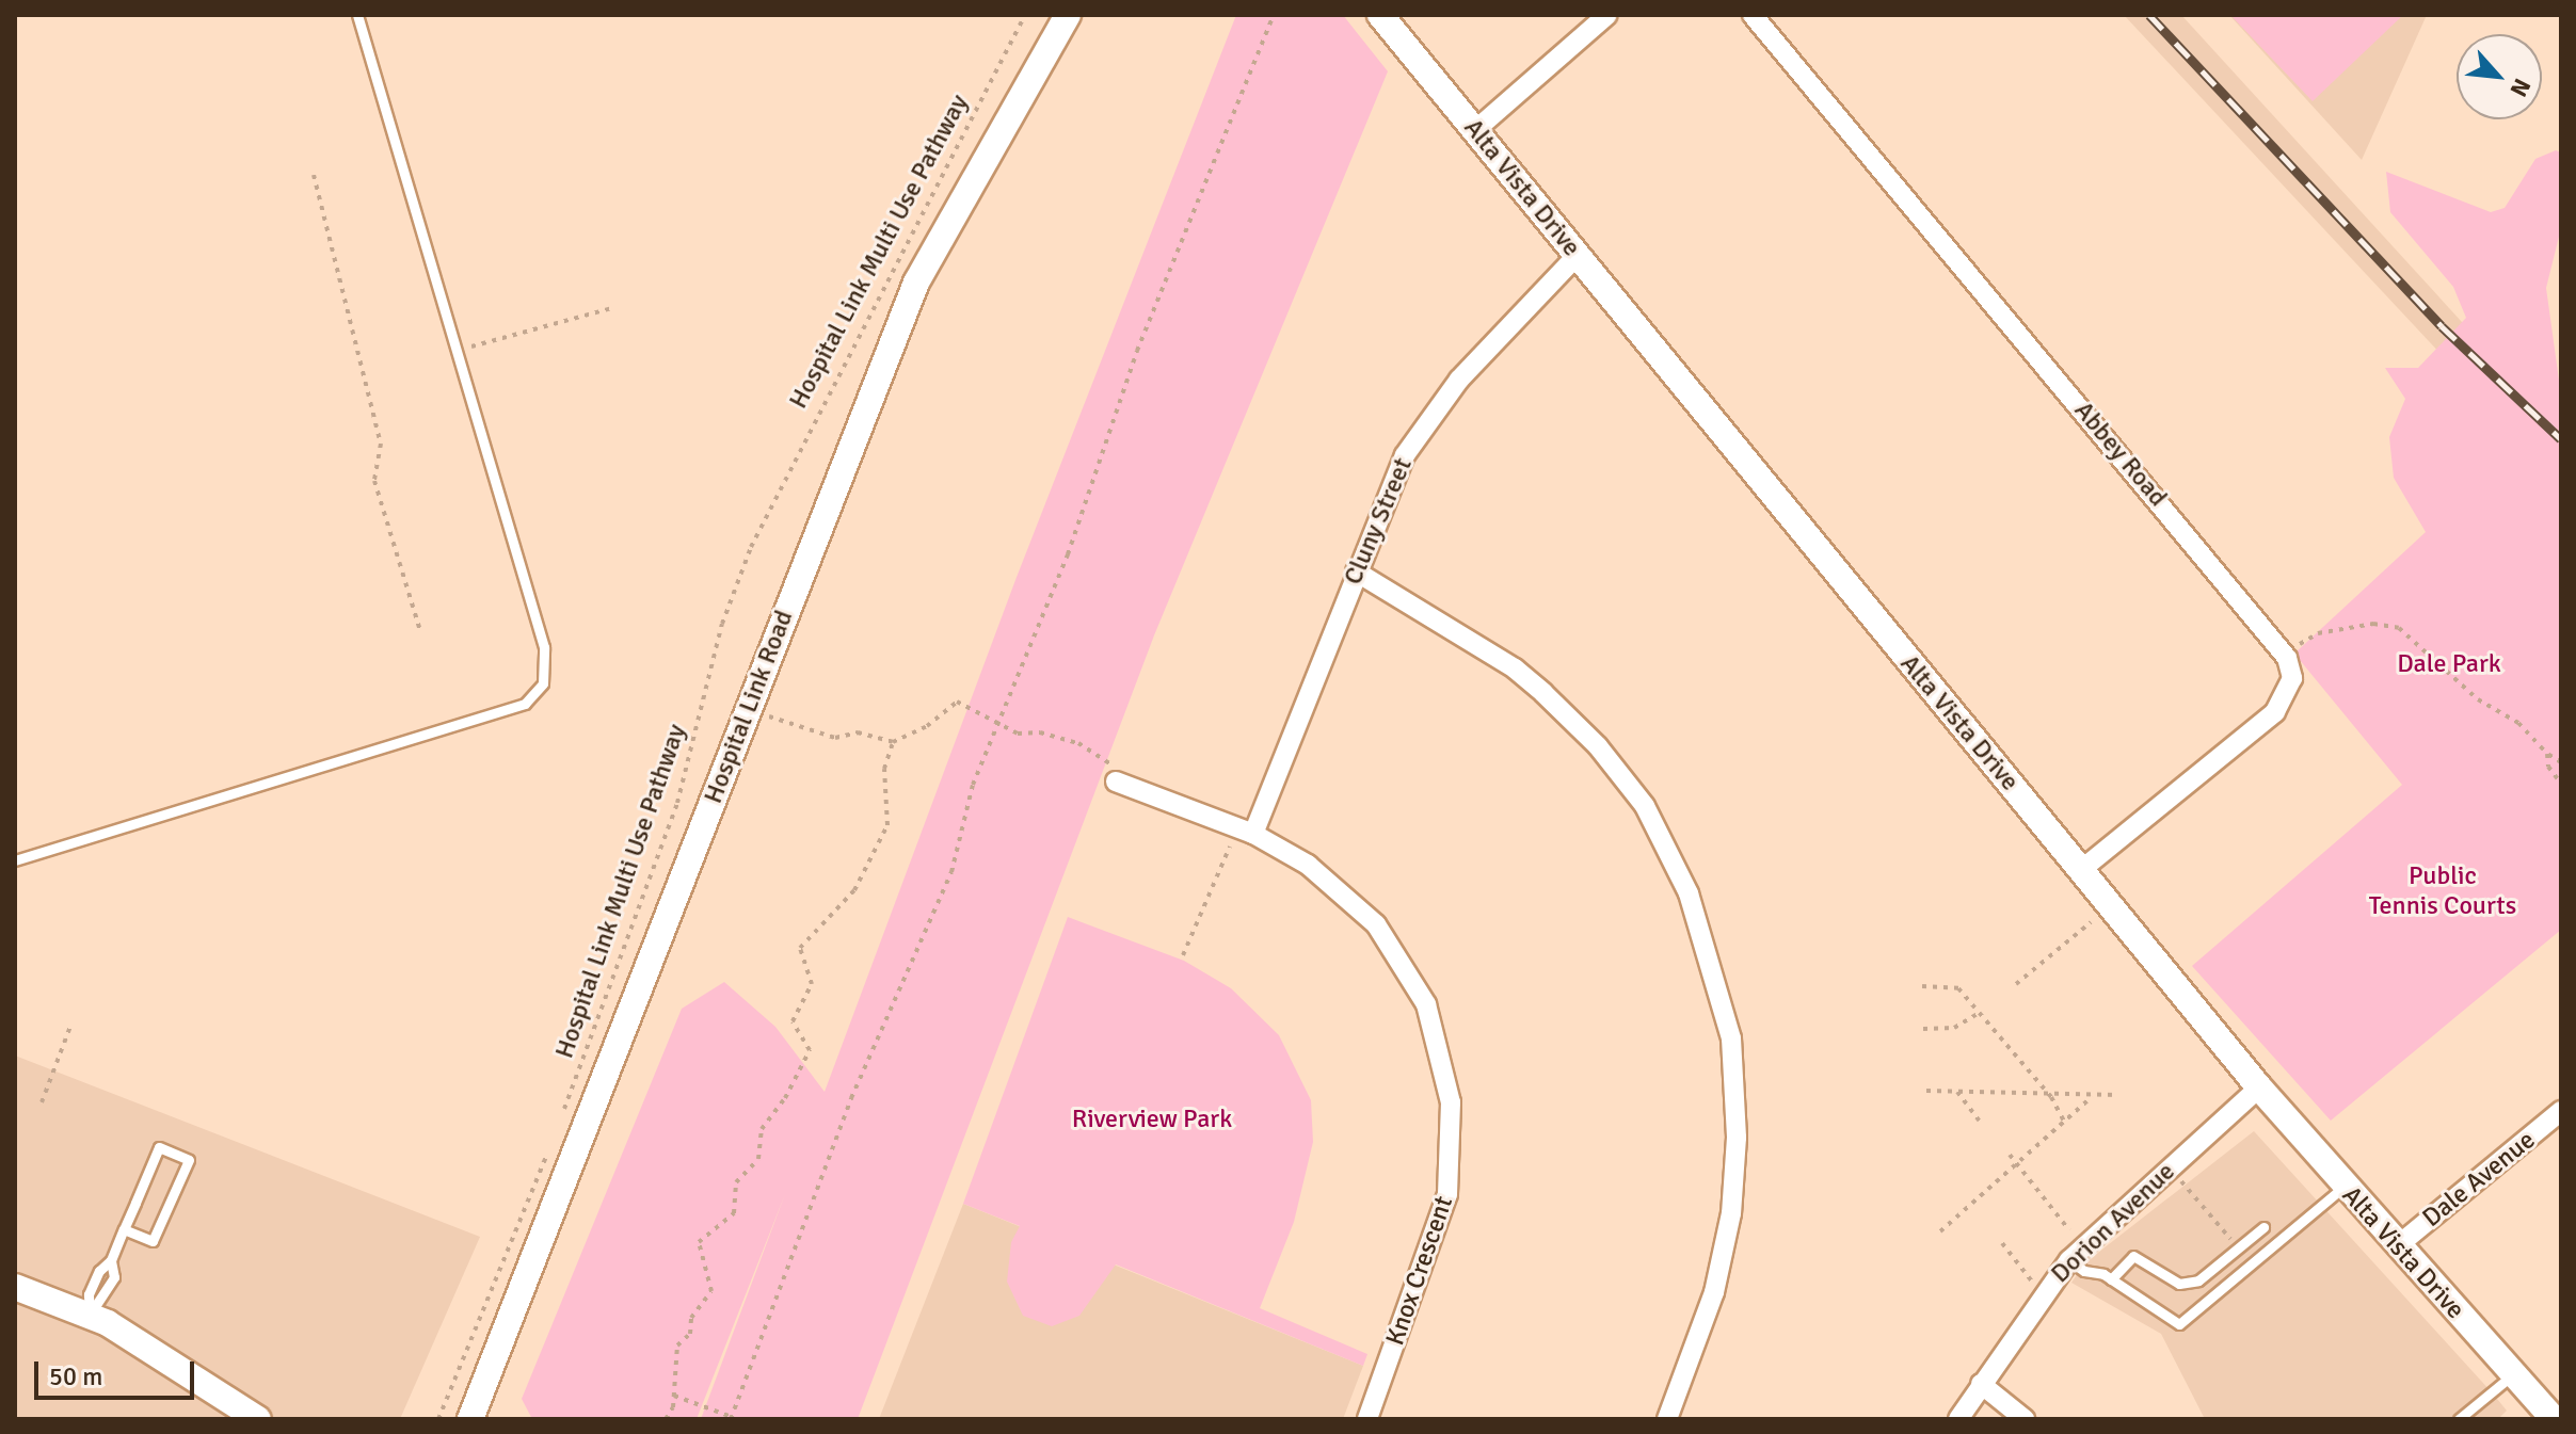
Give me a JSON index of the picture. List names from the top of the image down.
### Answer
{
  "streets": {
    "street": [
      "Alta Vista Drive",
      "Abbey Road",
      "Cluny Street",
      "Hospital Link Road",
      "Dale Avenue",
      "Dorion Avenue",
      "Knox Crescent"
    ],
    "path": ["Hospital Link Multi Use Pathway"]
  },
  "crossings": [
    ["Alta Vista Drive", "Cluny Street"],
    ["Alta Vista Drive", "Dale Avenue"],
    ["Alta Vista Drive", "Dorion Avenue"],
    ["Cluny Street", "Knox Crescent"]
  ],
  "parks": ["Dale Park", "Public Tennis Courts", "Riverview Park"],
  "scale_bar": "50 m",
  "north": "bottom right"
}
